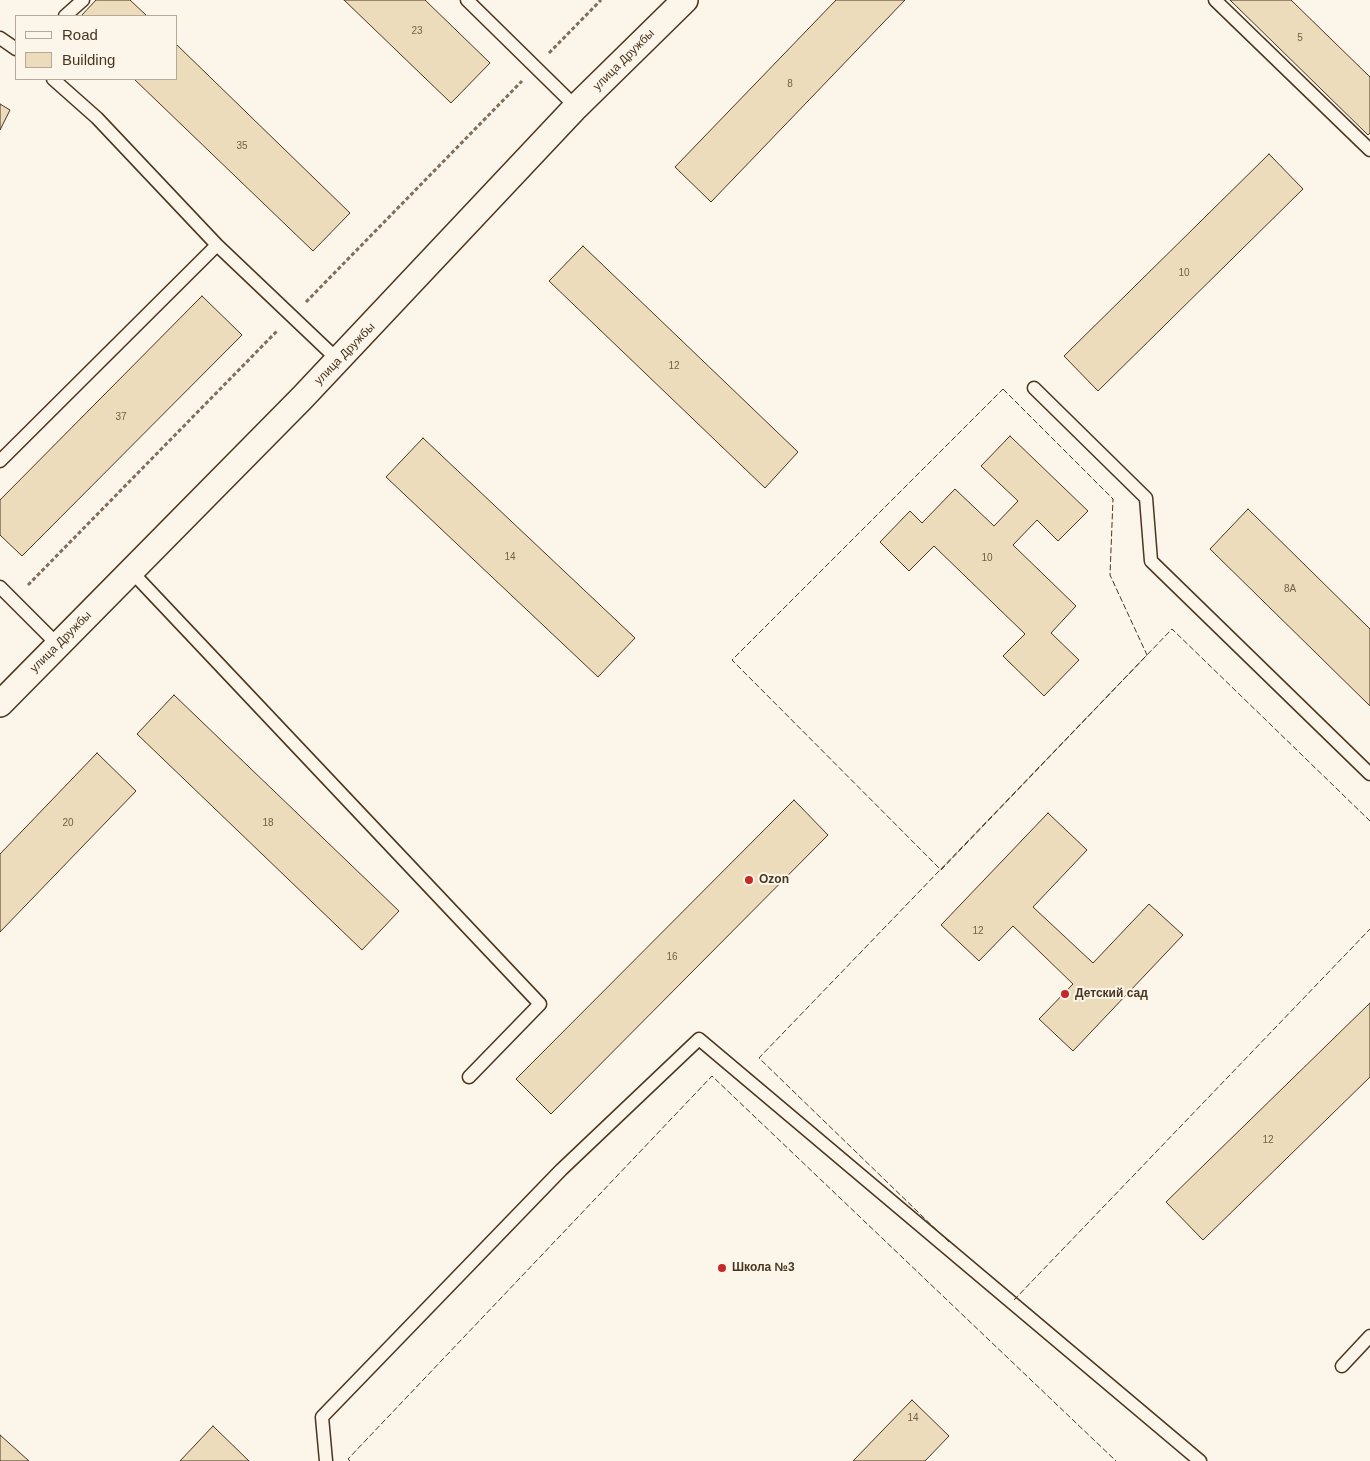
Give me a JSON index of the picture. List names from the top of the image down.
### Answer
{
  "streets": {
    "street": ["улица Дружбы"]
  },
  "places": ["Ozon", "Детский сад", "Школа №3"],
  "house_numbers": [
    "23",
    "5",
    "8",
    "35",
    "10",
    "12",
    "37",
    "14",
    "10",
    "8А",
    "20",
    "18",
    "12",
    "16",
    "12",
    "14"
  ],
  "legend": ["Road", "Building"]
}
